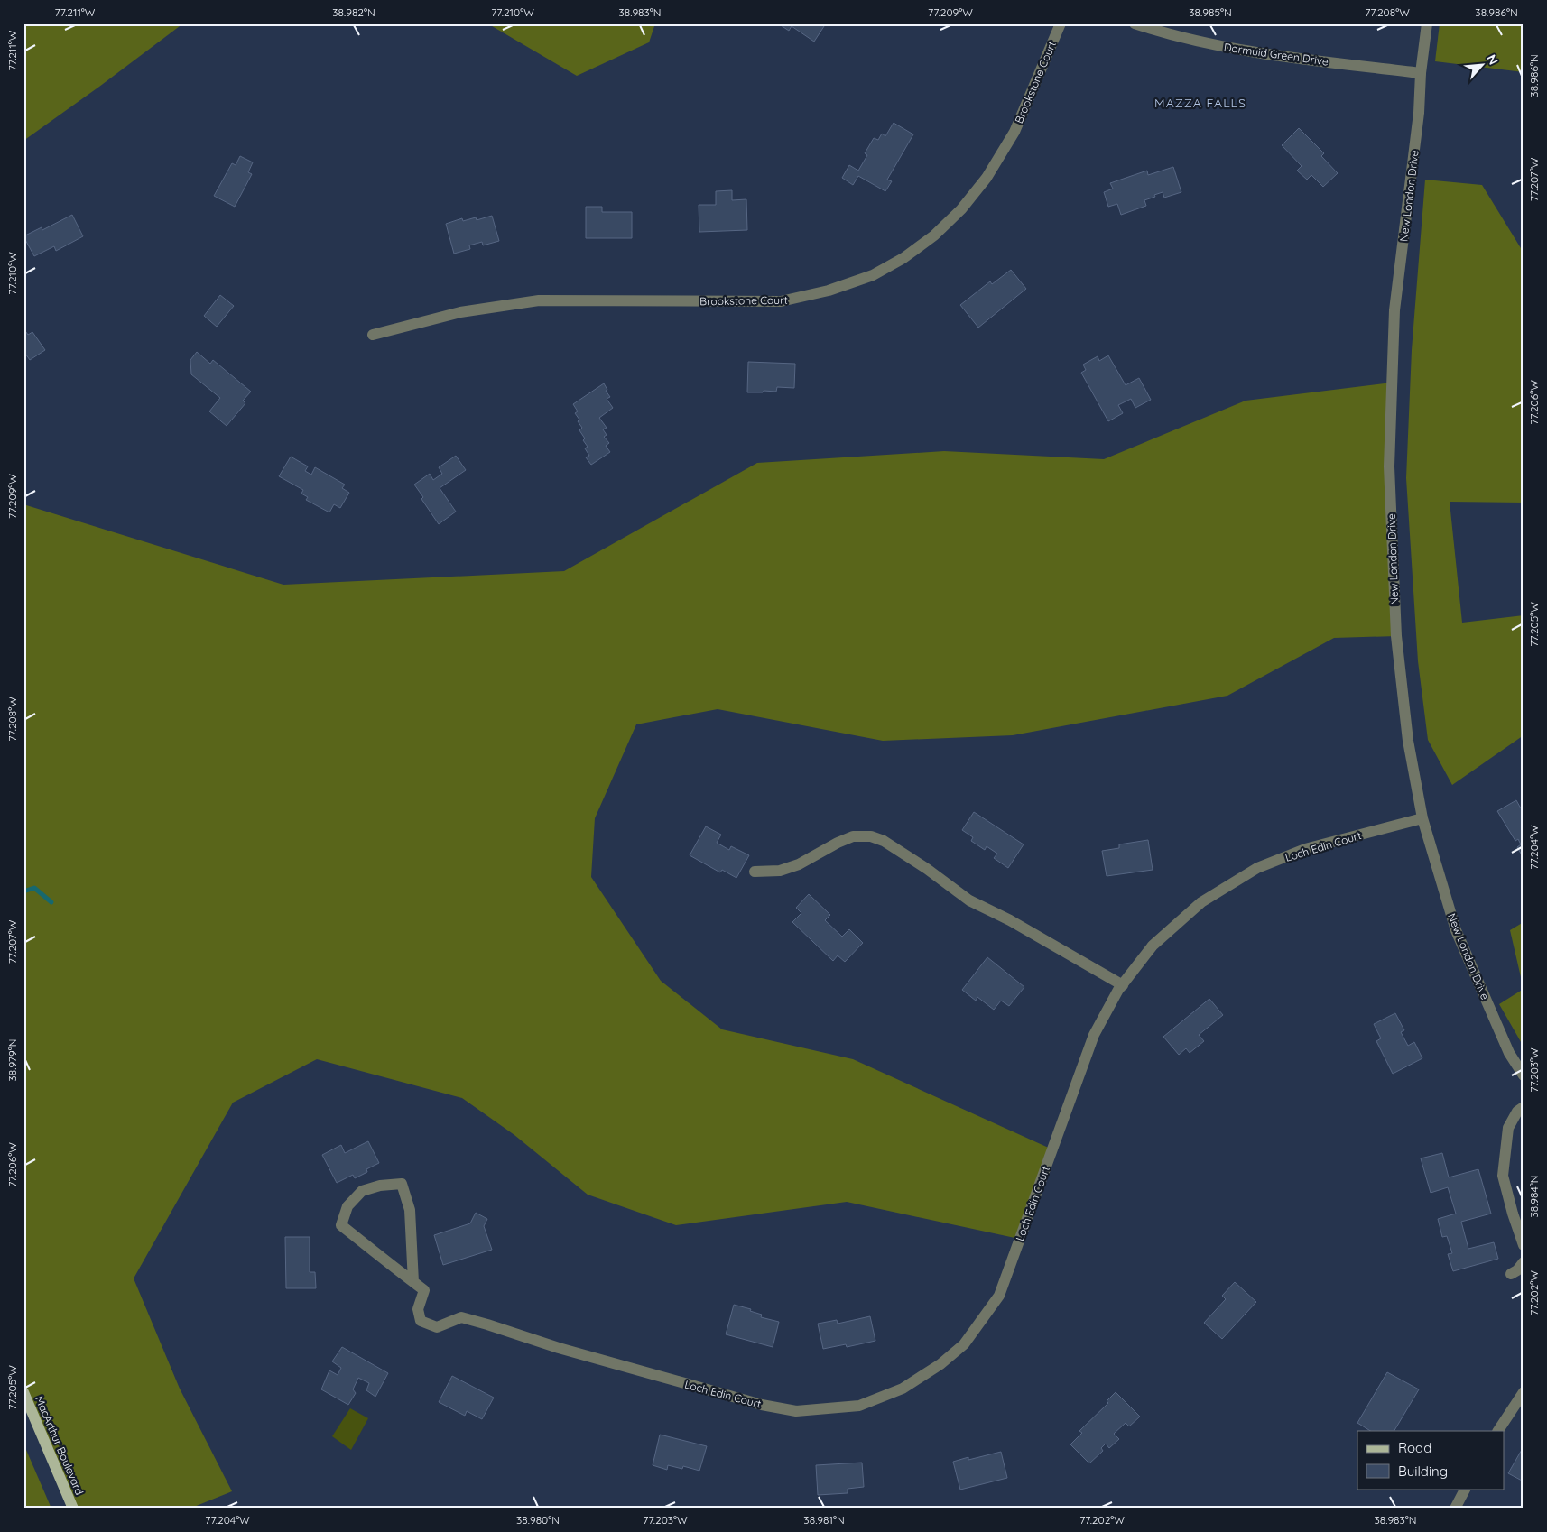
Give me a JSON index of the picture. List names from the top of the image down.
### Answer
{
  "streets": {
    "main road": ["MacArthur Boulevard"],
    "street": [
      "Darmuid Green Drive",
      "Brookstone Court",
      "New London Drive",
      "Loch Edin Court"
    ]
  },
  "crossings": [
    ["Darmuid Green Drive", "New London Drive"],
    ["New London Drive", "Loch Edin Court"]
  ],
  "districts": ["MAZZA FALLS"],
  "legend": ["Road", "Building"],
  "north": "top right",
  "coordinates": [
    "77.211°W",
    "38.982°N",
    "77.210°W",
    "38.983°N",
    "77.209°W",
    "38.985°N",
    "77.208°W",
    "38.986°N",
    "77.207°W",
    "77.206°W",
    "77.205°W",
    "77.204°W",
    "38.979°N",
    "77.203°W",
    "38.984°N",
    "77.202°W",
    "38.980°N",
    "38.981°N"
  ]
}
